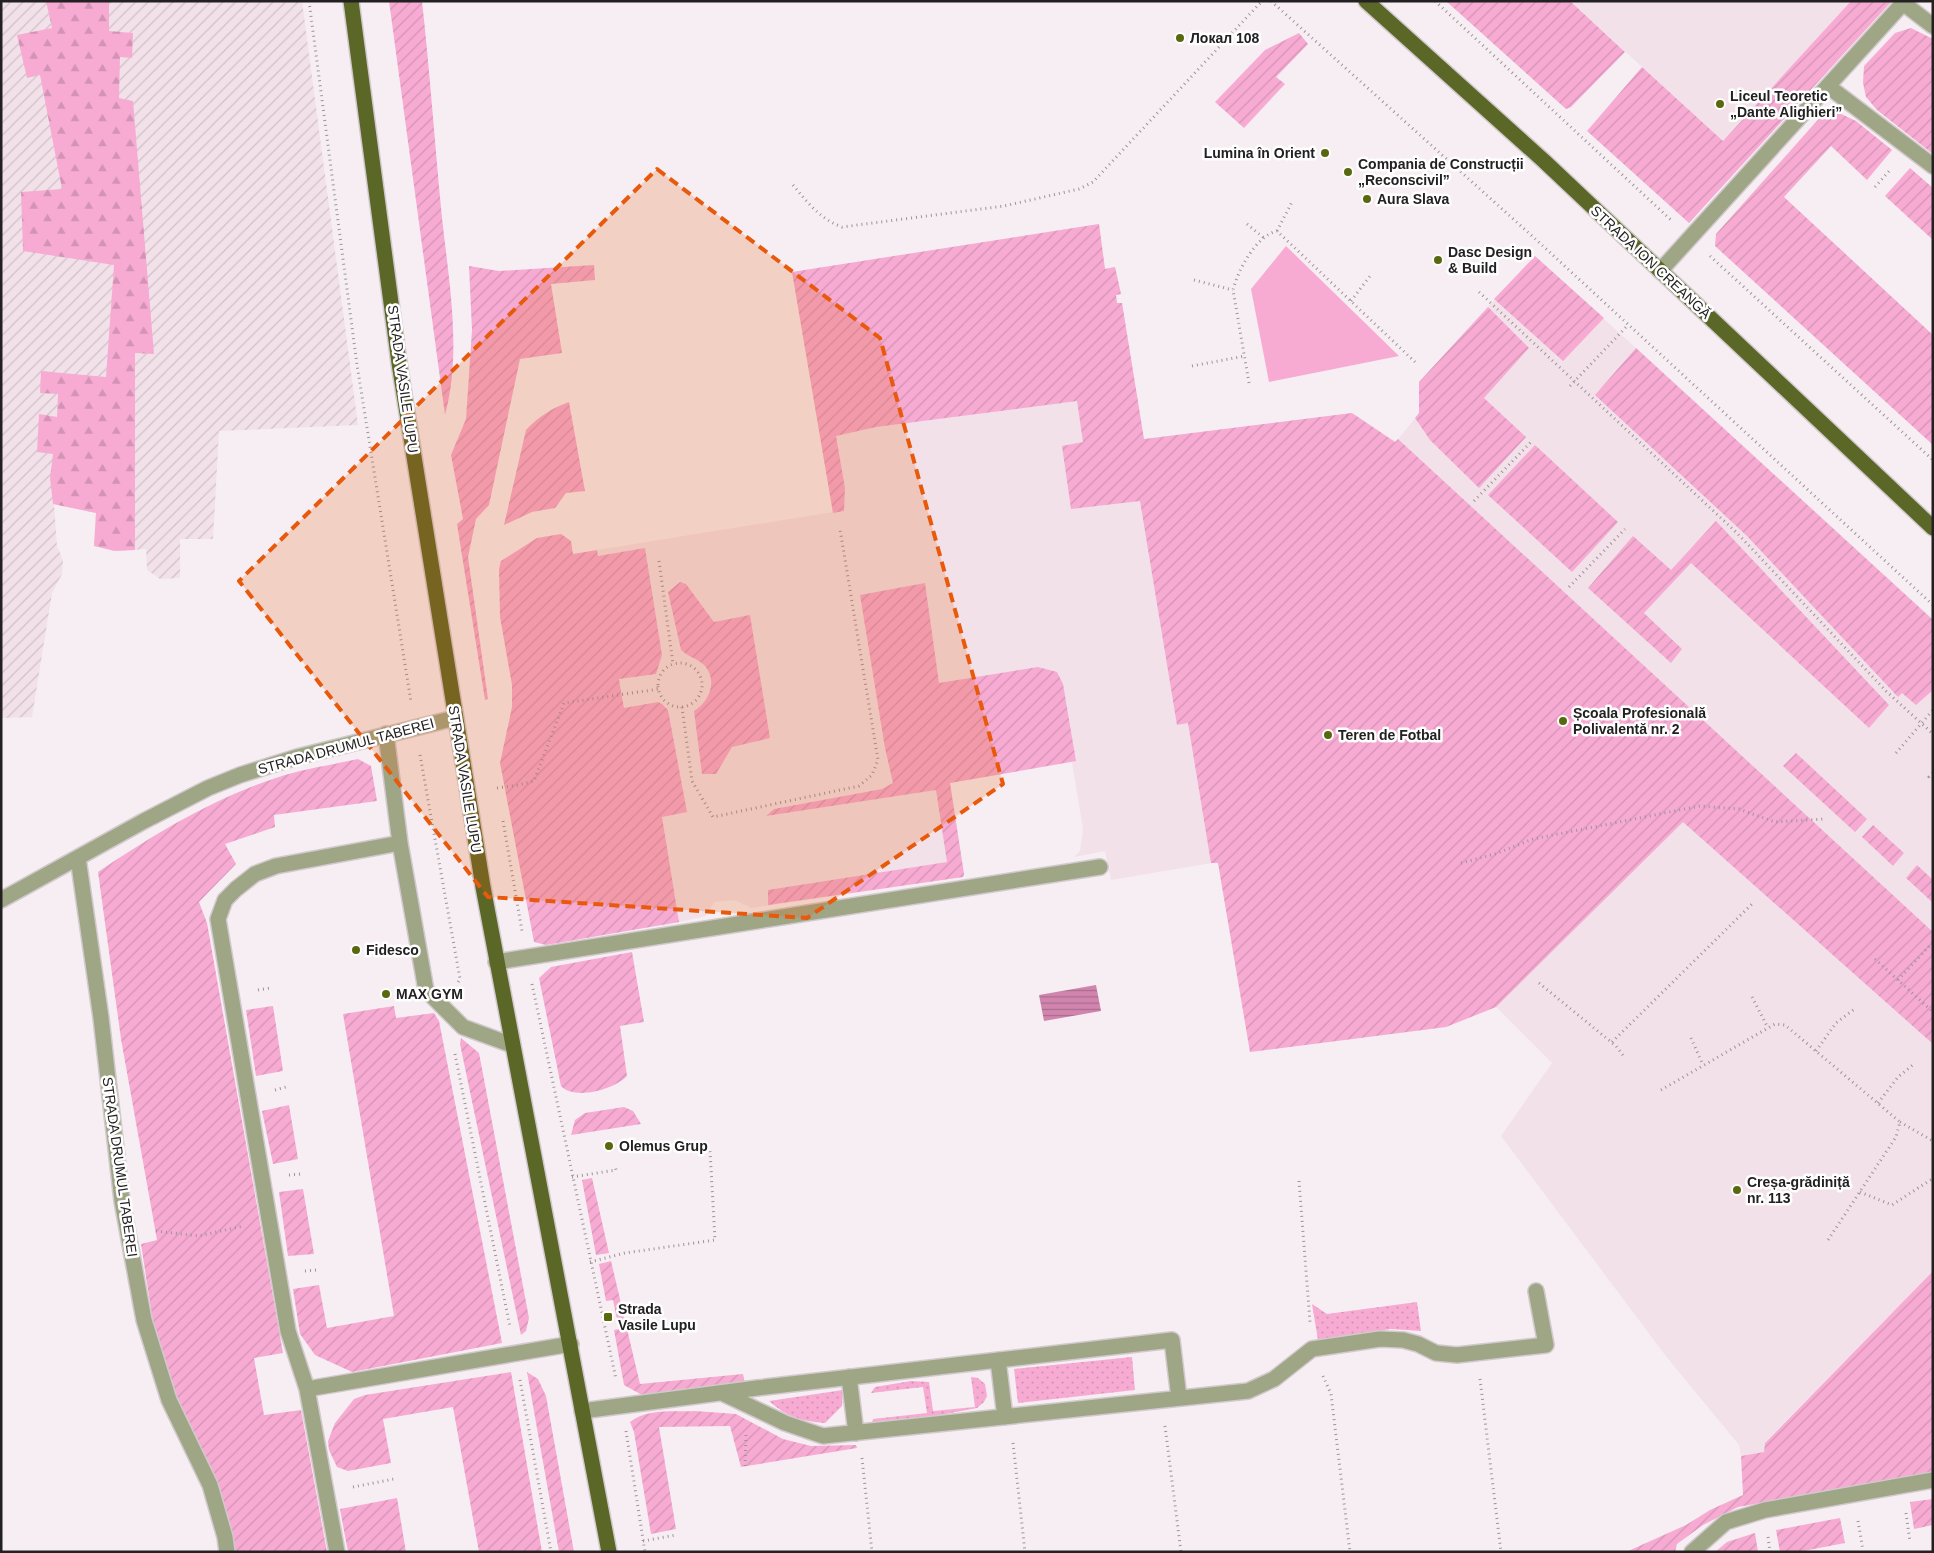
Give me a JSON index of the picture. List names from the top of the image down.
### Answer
{
  "streets": {
    "main road": ["STRADA ION CREANGĂ", "STRADA VASILE LUPU"],
    "street": ["STRADA DRUMUL TABEREI"]
  },
  "crossings": [
    ["STRADA VASILE LUPU", "STRADA DRUMUL TABEREI"]
  ],
  "places": {
    "other": [
      "Локал 108",
      "Liceul Teoretic „Dante Alighieri”",
      "Lumina în Orient",
      "Compania de Construcții „Reconscivil”",
      "Aura Slava",
      "Dasc Design & Build",
      "Școala Profesională Polivalentă nr. 2",
      "Teren de Fotbal",
      "Fidesco",
      "MAX GYM",
      "Olemus Grup",
      "Creșa-grădiniță nr. 113"
    ],
    "transit": ["Strada Vasile Lupu"]
  }
}
